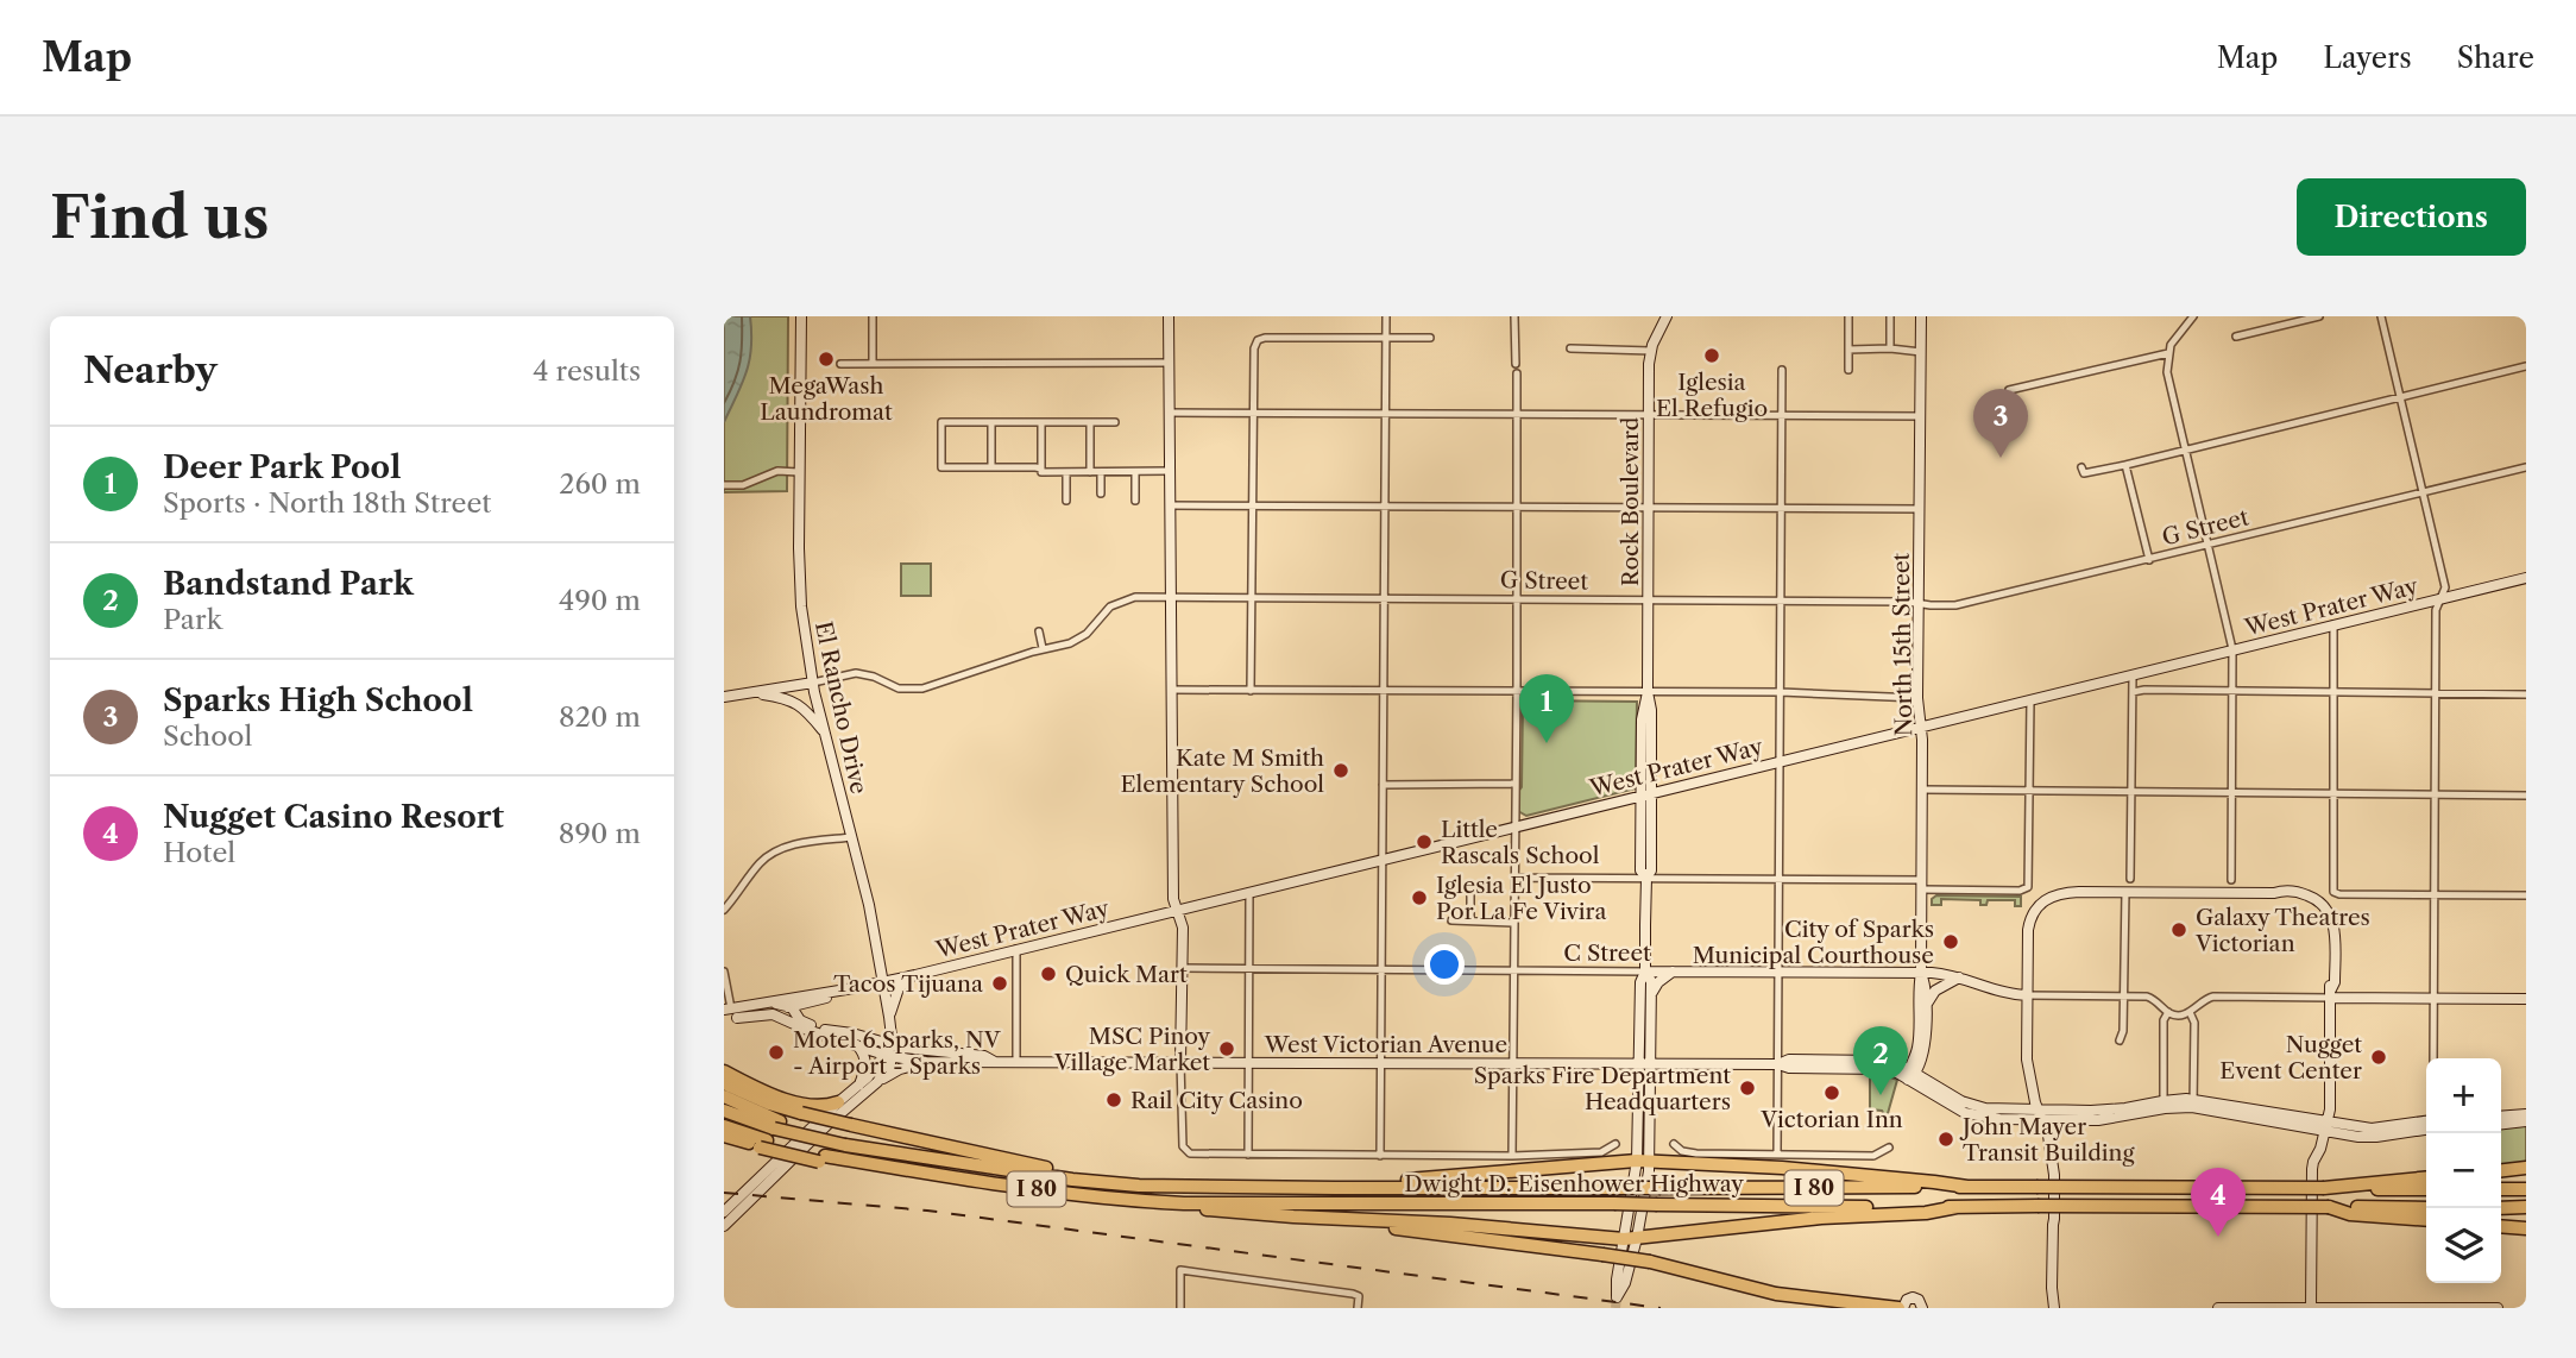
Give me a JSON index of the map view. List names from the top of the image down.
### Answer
{
  "streets": {
    "highway": ["Dwight D. Eisenhower Highway", "I 80"],
    "main road": [
      "Rock Boulevard",
      "G Street",
      "West Prater Way",
      "North 15th Street",
      "El Rancho Drive",
      "C Street",
      "West Victorian Avenue"
    ]
  },
  "crossings": [
    ["Rock Boulevard", "G Street"],
    ["Rock Boulevard", "West Prater Way"],
    ["Rock Boulevard", "C Street"],
    ["Rock Boulevard", "West Victorian Avenue"],
    ["G Street", "North 15th Street"],
    ["G Street", "El Rancho Drive"],
    ["West Prater Way", "North 15th Street"],
    ["West Prater Way", "El Rancho Drive"],
    ["West Prater Way", "West Victorian Avenue"],
    ["North 15th Street", "C Street"],
    ["North 15th Street", "West Victorian Avenue"],
    ["El Rancho Drive", "West Victorian Avenue"]
  ],
  "places": [
    "Iglesia El Refugio",
    "MegaWash Laundromat",
    "Kate M Smith Elementary School",
    "Little Rascals School",
    "Iglesia El Justo Por La Fe Vivira",
    "Galaxy Theatres Victorian",
    "City of Sparks Municipal Courthouse",
    "Quick Mart",
    "Tacos Tijuana",
    "MSC Pinoy Village Market",
    "Motel 6 Sparks, NV - Airport - Sparks",
    "Nugget Event Center",
    "Sparks Fire Department Headquarters",
    "Victorian Inn",
    "Rail City Casino",
    "John Mayer Transit Building"
  ],
  "page": {
    "header": "Map",
    "nav": ["Map", "Layers", "Share"],
    "buttons": "Directions",
    "title": "Find us",
    "heading": ["Nearby", "4 results"],
    "pins": [
      "3",
      "1",
      "2",
      "4"
    ],
    "list": [
      {
        "mark": "1",
        "name": "Deer Park Pool",
        "note": "Sports · North 18th Street",
        "value": "260 m"
      },
      {
        "mark": "2",
        "name": "Bandstand Park",
        "note": "Park",
        "value": "490 m"
      },
      {
        "mark": "3",
        "name": "Sparks High School",
        "note": "School",
        "value": "820 m"
      },
      {
        "mark": "4",
        "name": "Nugget Casino Resort",
        "note": "Hotel",
        "value": "890 m"
      }
    ],
    "map_buttons": ["+", "−"]
  }
}
